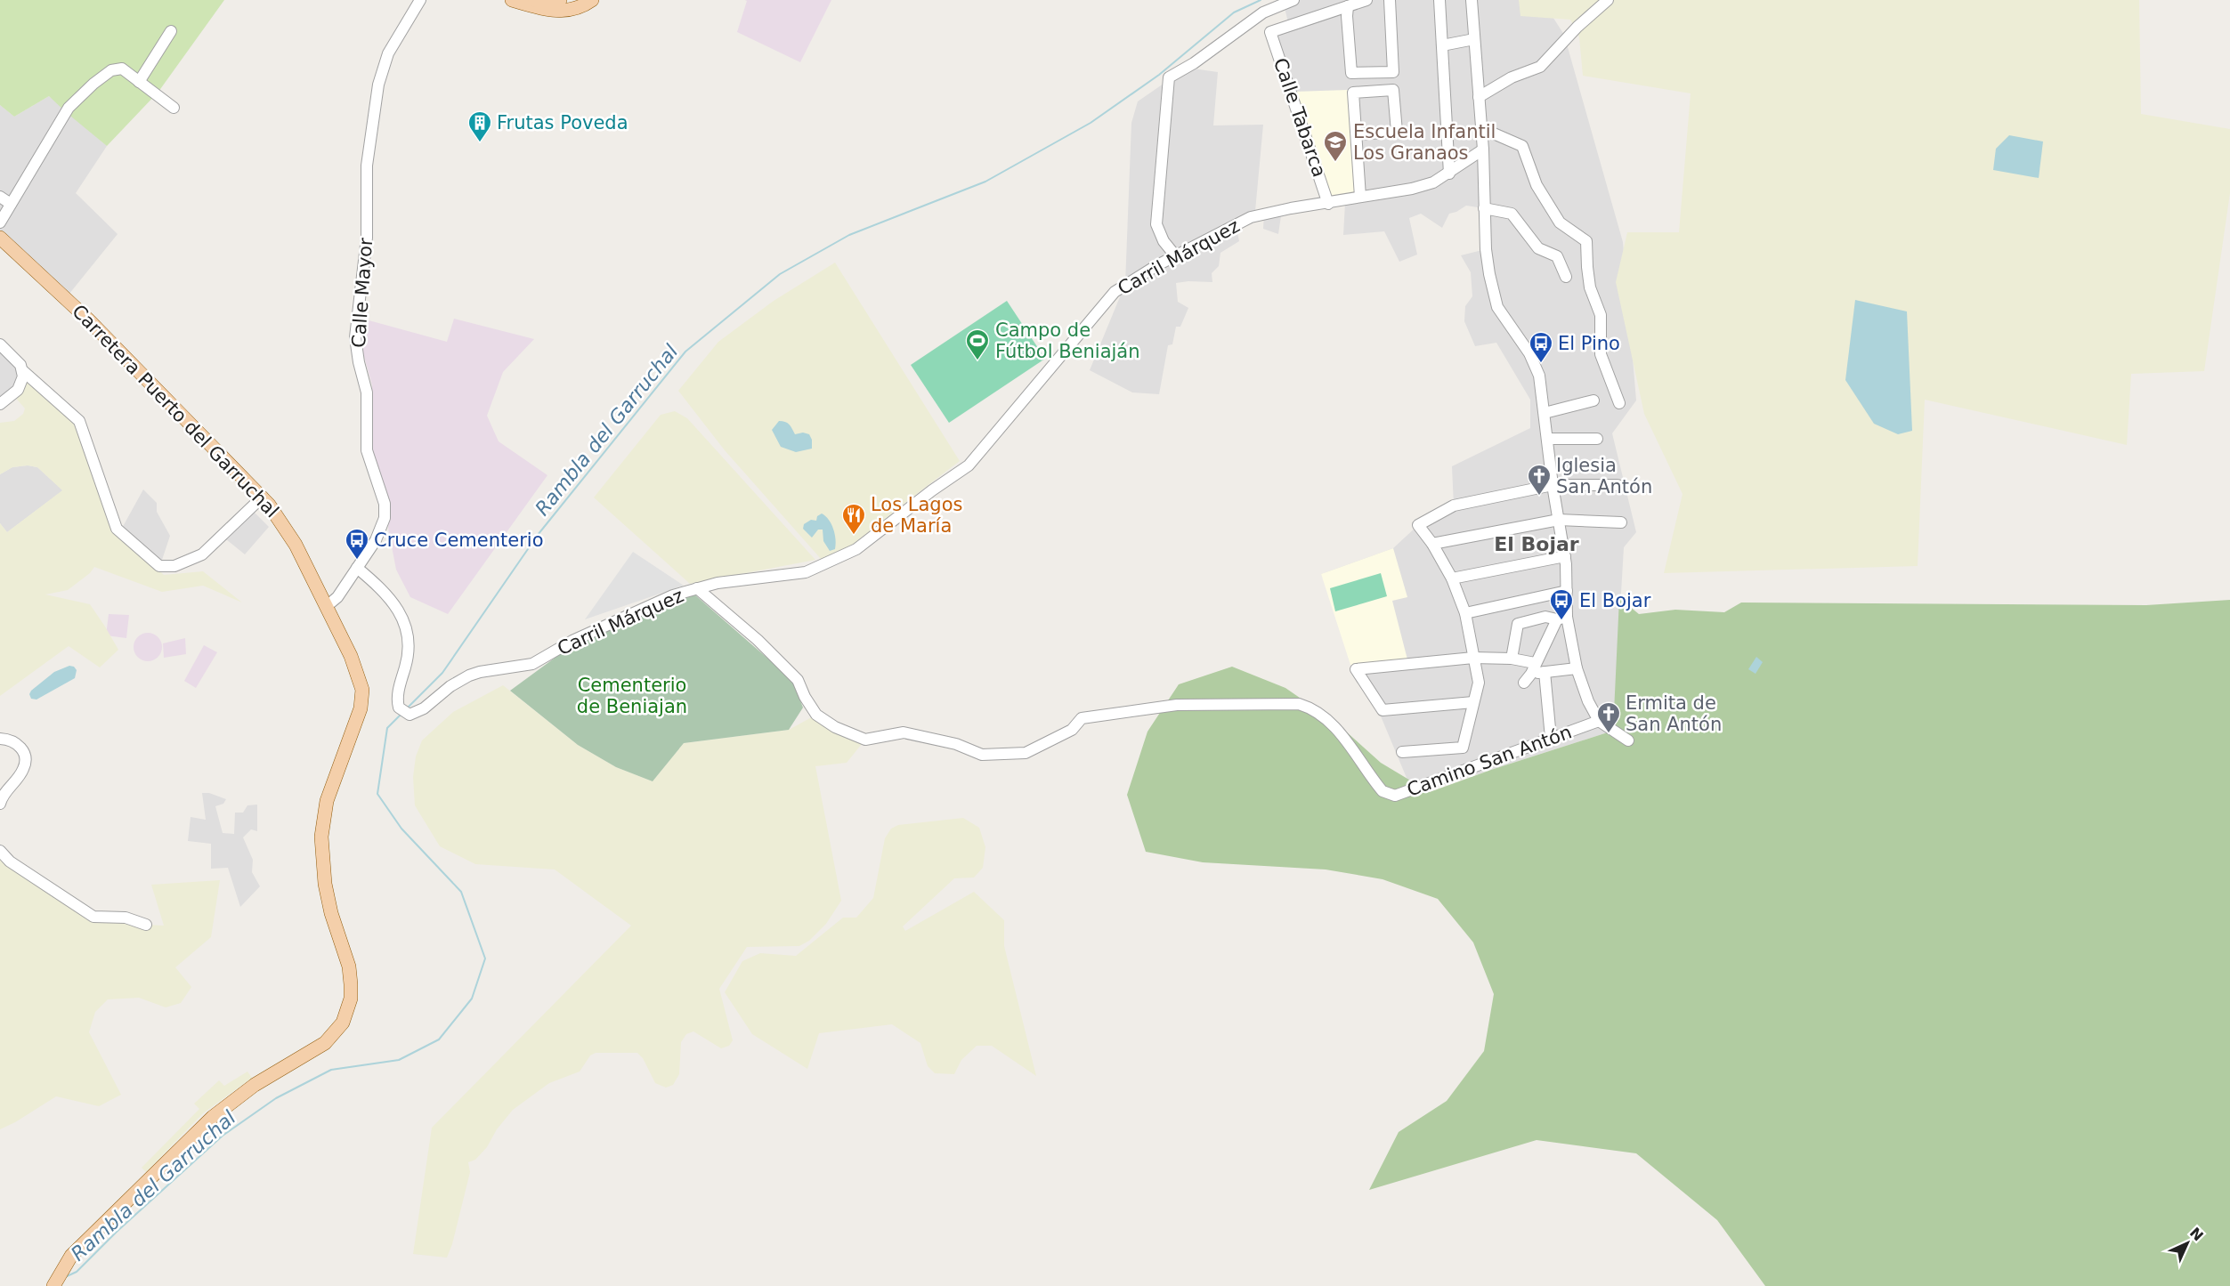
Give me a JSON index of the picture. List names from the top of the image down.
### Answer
{
  "streets": {
    "main road": ["Carretera Puerto del Garruchal"],
    "street": [
      "Calle Tabarca",
      "Carril Márquez",
      "Calle Mayor",
      "Camino San Antón"
    ]
  },
  "crossings": [
    ["Calle Tabarca", "Carril Márquez"],
    ["Carril Márquez", "Calle Mayor"],
    ["Carril Márquez", "Camino San Antón"],
    ["Calle Mayor", "Carretera Puerto del Garruchal"]
  ],
  "districts": ["El Bojar"],
  "water": ["Rambla del Garruchal"],
  "parks": ["Cementerio de Beniajan"],
  "places": {
    "building": ["Frutas Poveda"],
    "school or university": ["Escuela Infantil Los Granaos"],
    "sports": ["Campo de Fútbol Beniaján"],
    "bus stop": ["El Pino", "Cruce Cementerio", "El Bojar"],
    "church": ["Iglesia San Antón", "Ermita de San Antón"],
    "restaurant": ["Los Lagos de María"]
  },
  "north": "top right"
}
